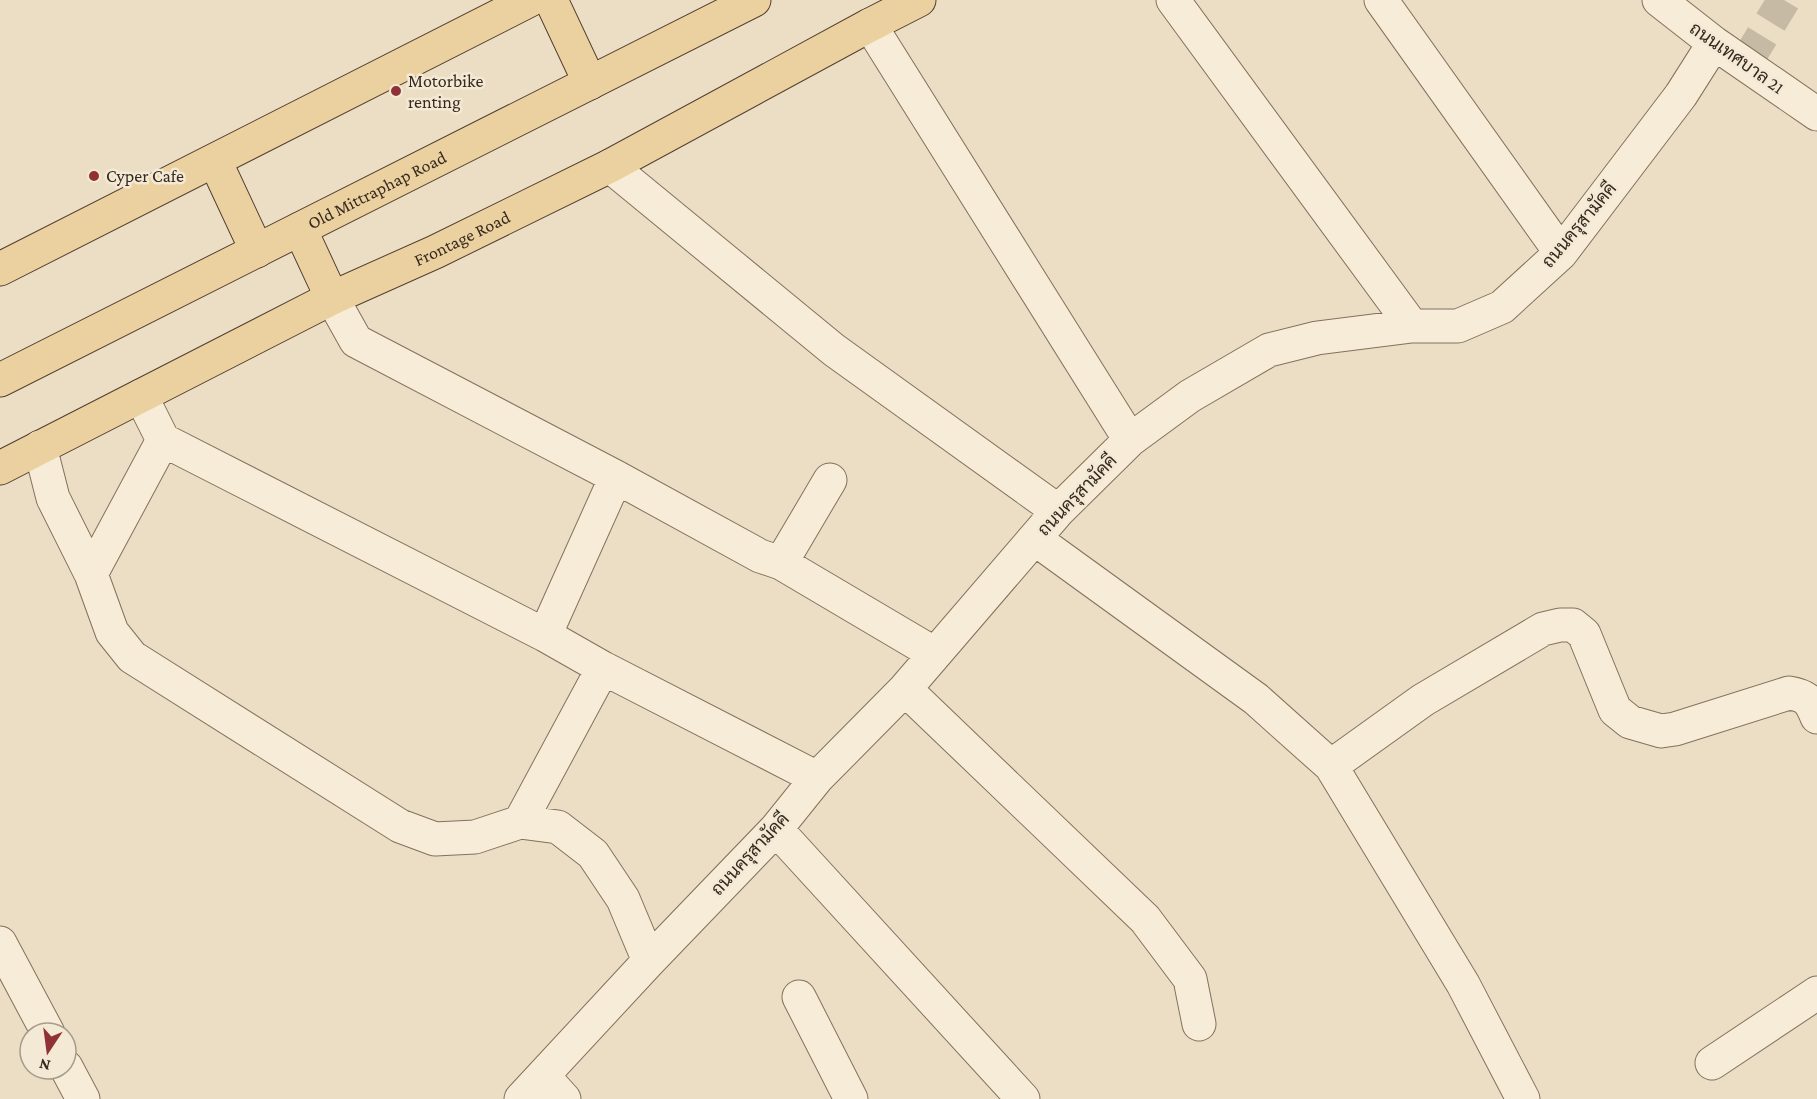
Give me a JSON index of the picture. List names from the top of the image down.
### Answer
{
  "streets": {
    "main road": ["Old Mittraphap Road", "Frontage Road"],
    "street": ["ถนนเทศบาล 21", "ถนนครุสามัคคี"]
  },
  "crossings": [
    ["ถนนเทศบาล 21", "ถนนครุสามัคคี"]
  ],
  "places": ["Motorbike renting", "Cyper Cafe"],
  "north": "bottom"
}
